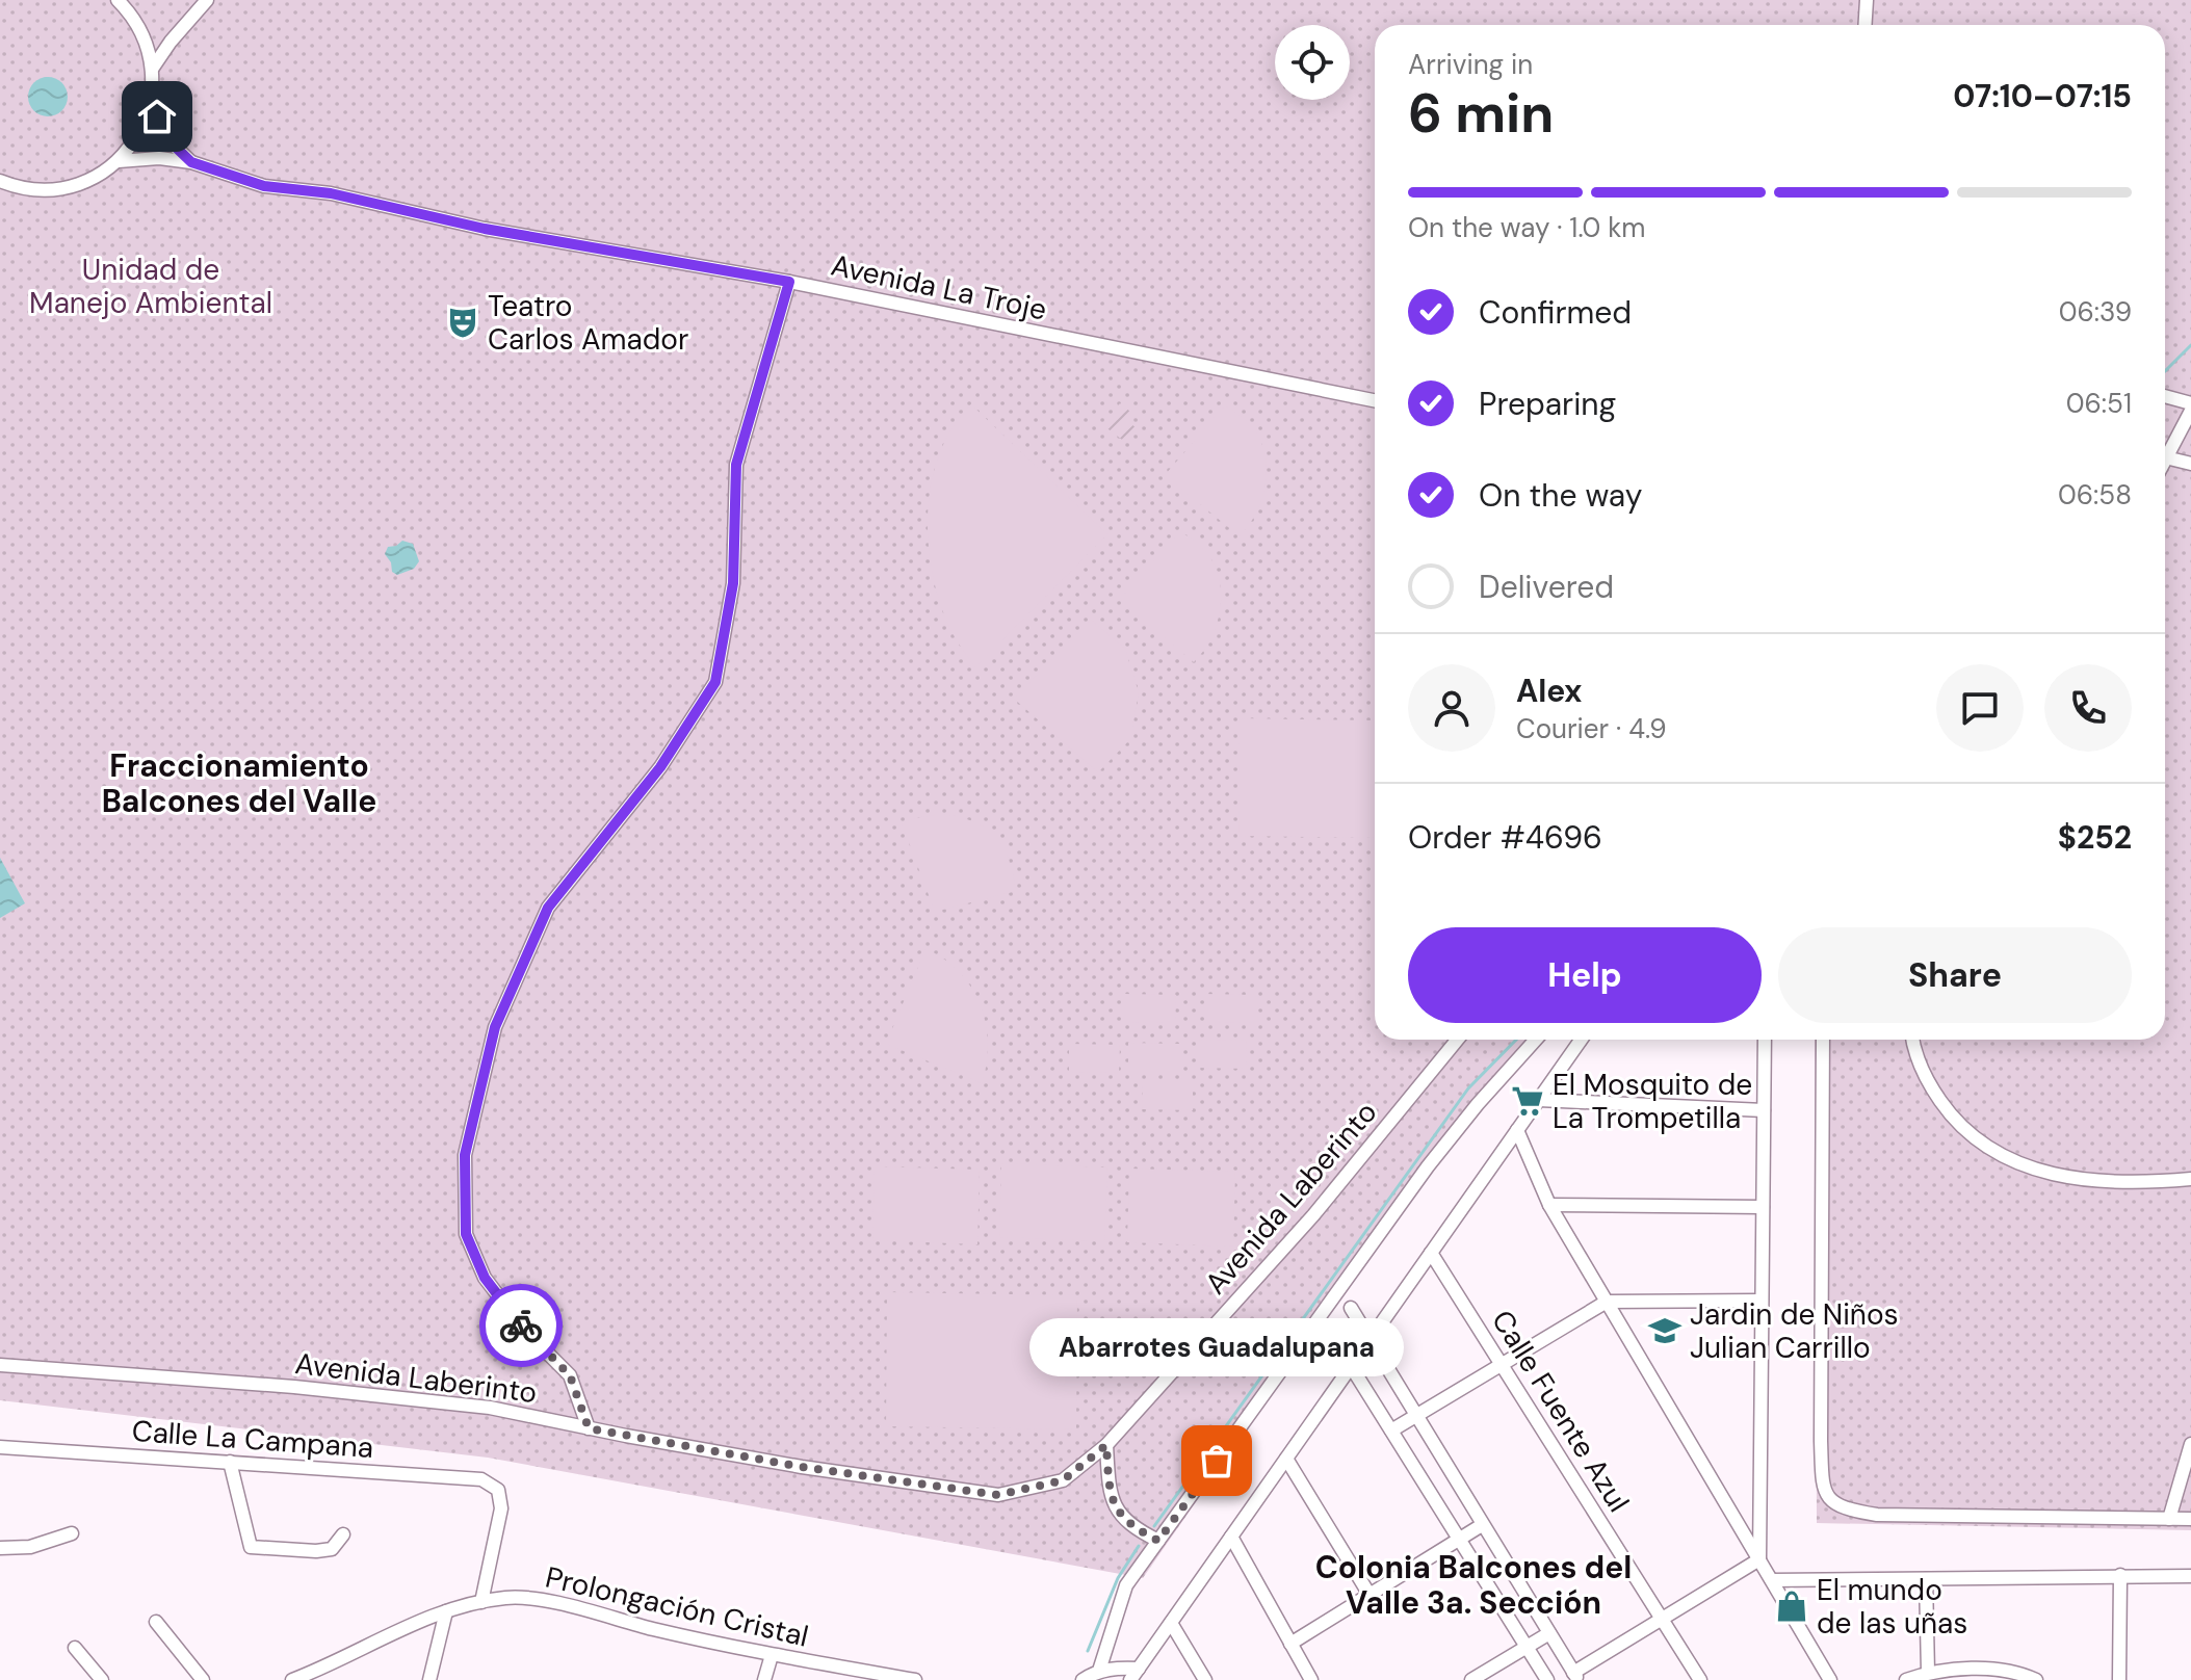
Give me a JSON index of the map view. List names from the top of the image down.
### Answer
{
  "streets": {
    "street": [
      "Avenida La Troje",
      "Avenida Laberinto",
      "Calle Fuente Azul",
      "Calle La Campana",
      "Prolongación Cristal"
    ]
  },
  "crossings": [
    ["Calle La Campana", "Prolongación Cristal"]
  ],
  "districts": ["Fraccionamiento Balcones del Valle", "Colonia Balcones del Valle 3a. Sección"],
  "parks": ["Unidad de Manejo Ambiental"],
  "places": {
    "theatre": ["Teatro Carlos Amador"],
    "supermarket": ["El Mosquito de La Trompetilla"],
    "school or university": ["Jardin de Niños Julian Carrillo"],
    "other": ["Abarrotes Guadalupana"],
    "shop": ["El mundo de las uñas"]
  },
  "page": {
    "heading": ["6 min", "Arriving in", "07:10–07:15"],
    "panel": [
      "Alex",
      "Courier · 4.9",
      "Order #4696",
      "$252"
    ],
    "bar": "On the way · 1.0 km",
    "list": [
      ["Confirmed", "06:39"],
      ["Preparing", "06:51"],
      ["On the way", "06:58"],
      "Delivered"
    ],
    "buttons": ["Help", "Share"],
    "bubble": "Abarrotes Guadalupana"
  }
}
